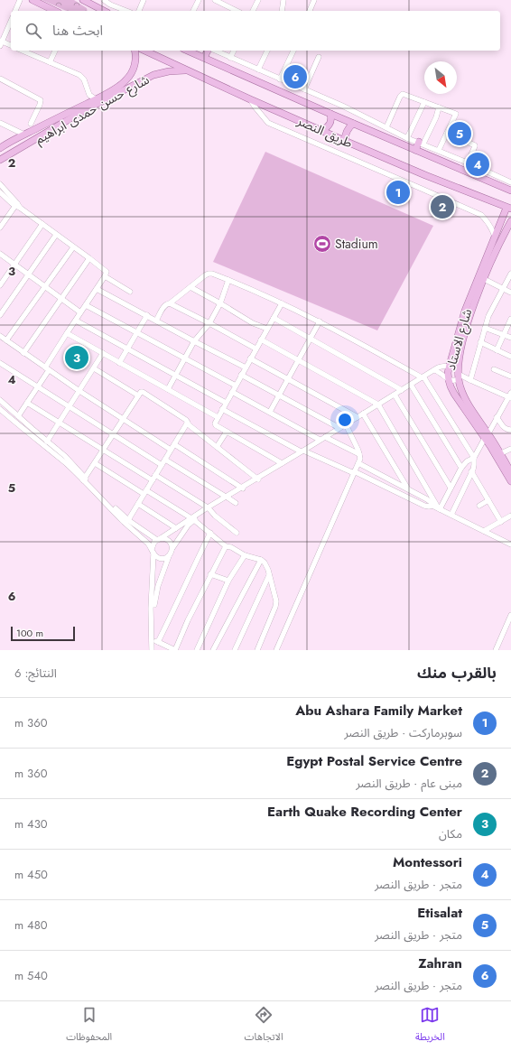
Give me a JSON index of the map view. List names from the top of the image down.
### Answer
{
  "streets": {
    "main road": ["شارع حسن حمدى ابراهيم", "طريق النصر", "شارع الاستاد"]
  },
  "crossings": [
    ["شارع حسن حمدى ابراهيم", "طريق النصر"],
    ["طريق النصر", "شارع الاستاد"]
  ],
  "places": {
    "sports": ["Stadium"]
  },
  "scale_bar": "100 m",
  "north": "bottom right",
  "page": {
    "search": "ابحث هنا",
    "pins": [
      "6",
      "5",
      "4",
      "1",
      "2",
      "3"
    ],
    "scale": "100 m",
    "heading": ["بالقرب منك", "النتائج: 6"],
    "list": [
      {
        "mark": "1",
        "name": "Abu Ashara Family Market",
        "note": "سوبرماركت · طريق النصر",
        "value": "360 m"
      },
      {
        "mark": "2",
        "name": "Egypt Postal Service Centre",
        "note": "مبنى عام · طريق النصر",
        "value": "360 m"
      },
      {
        "mark": "3",
        "name": "Earth Quake Recording Center",
        "note": "مكان",
        "value": "430 m"
      },
      {
        "mark": "4",
        "name": "Montessori",
        "note": "متجر · طريق النصر",
        "value": "450 m"
      },
      {
        "mark": "5",
        "name": "Etisalat",
        "note": "متجر · طريق النصر",
        "value": "480 m"
      },
      {
        "mark": "6",
        "name": "Zahran",
        "note": "متجر · طريق النصر",
        "value": "540 m"
      }
    ],
    "nav": ["الخريطة", "الاتجاهات", "المحفوظات"]
  },
  "grid": {
    "rows": [
      "2",
      "3",
      "4",
      "5",
      "6"
    ]
  }
}
